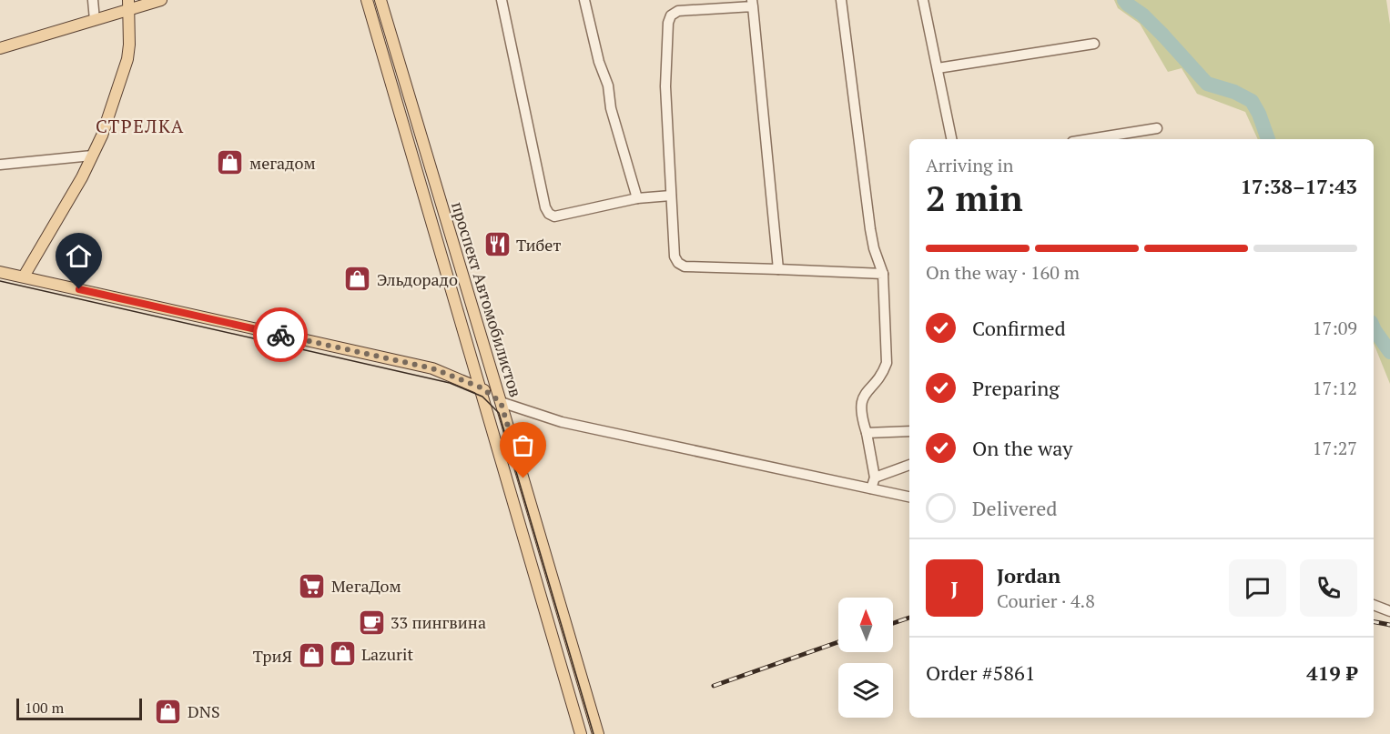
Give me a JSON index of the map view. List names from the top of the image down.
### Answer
{
  "streets": {
    "main road": ["проспект Автомобилистов"]
  },
  "districts": ["СТРЕЛКА"],
  "places": {
    "shop": [
      "мегадом",
      "Эльдорадо",
      "Lazurit",
      "ТриЯ",
      "DNS"
    ],
    "restaurant": ["Тибет"],
    "supermarket": ["МегаДом"],
    "cafe": ["33 пингвина"]
  },
  "scale_bar": "100 m",
  "north": "top",
  "page": {
    "heading": ["2 min", "Arriving in", "17:38–17:43"],
    "panel": [
      "Jordan",
      "Courier · 4.8",
      "Order #5861",
      "419 ₽"
    ],
    "bar": "On the way · 160 m",
    "list": [
      ["Confirmed", "17:09"],
      ["Preparing", "17:12"],
      ["On the way", "17:27"],
      "Delivered"
    ],
    "round": "J",
    "scale": "100 m"
  }
}
